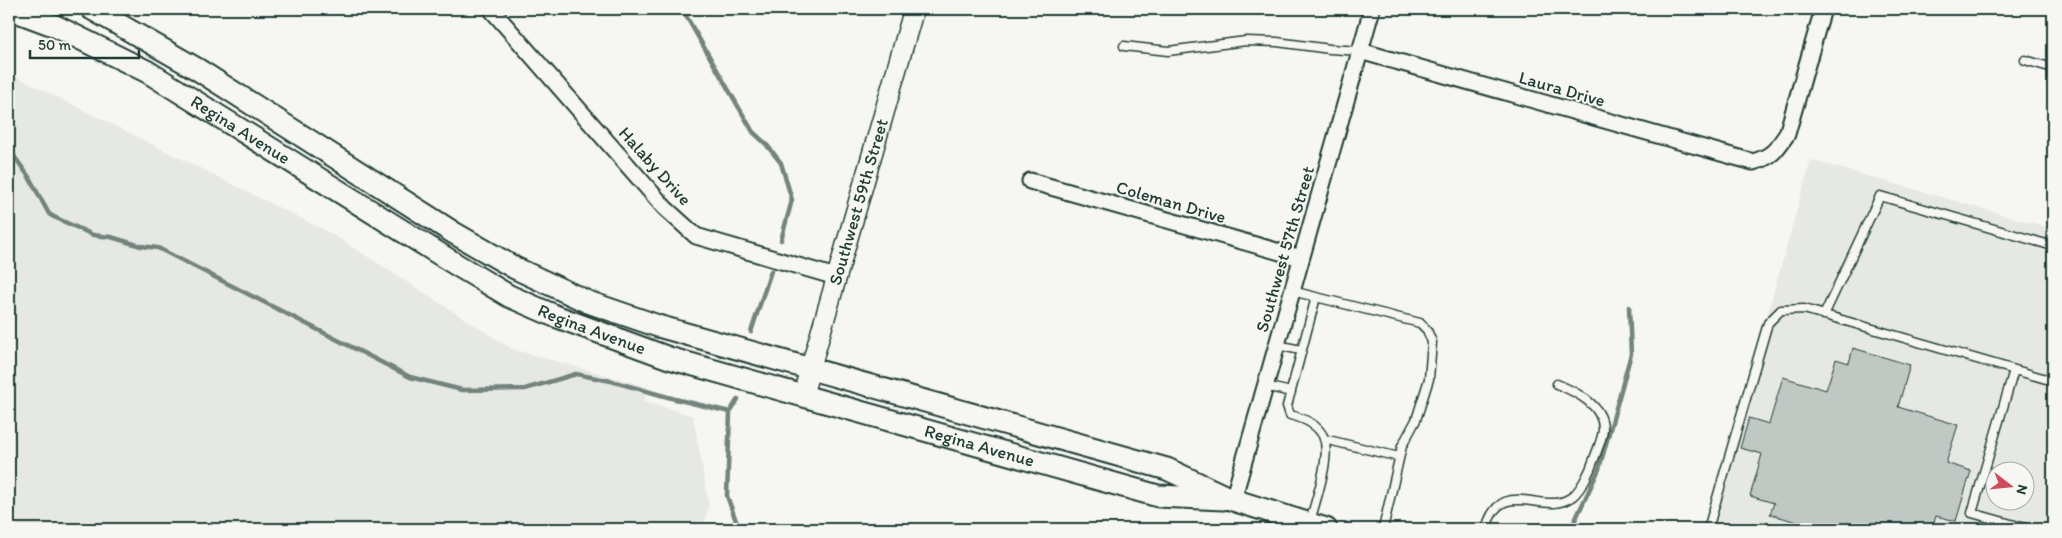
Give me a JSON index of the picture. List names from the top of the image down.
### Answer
{
  "streets": {
    "main road": ["Regina Avenue"],
    "street": [
      "Laura Drive",
      "Halaby Drive",
      "Southwest 59th Street",
      "Coleman Drive",
      "Southwest 57th Street"
    ]
  },
  "crossings": [
    ["Laura Drive", "Southwest 57th Street"],
    ["Regina Avenue", "Southwest 59th Street"],
    ["Regina Avenue", "Southwest 57th Street"],
    ["Halaby Drive", "Southwest 59th Street"],
    ["Coleman Drive", "Southwest 57th Street"]
  ],
  "scale_bar": "50 m",
  "north": "right"
}
